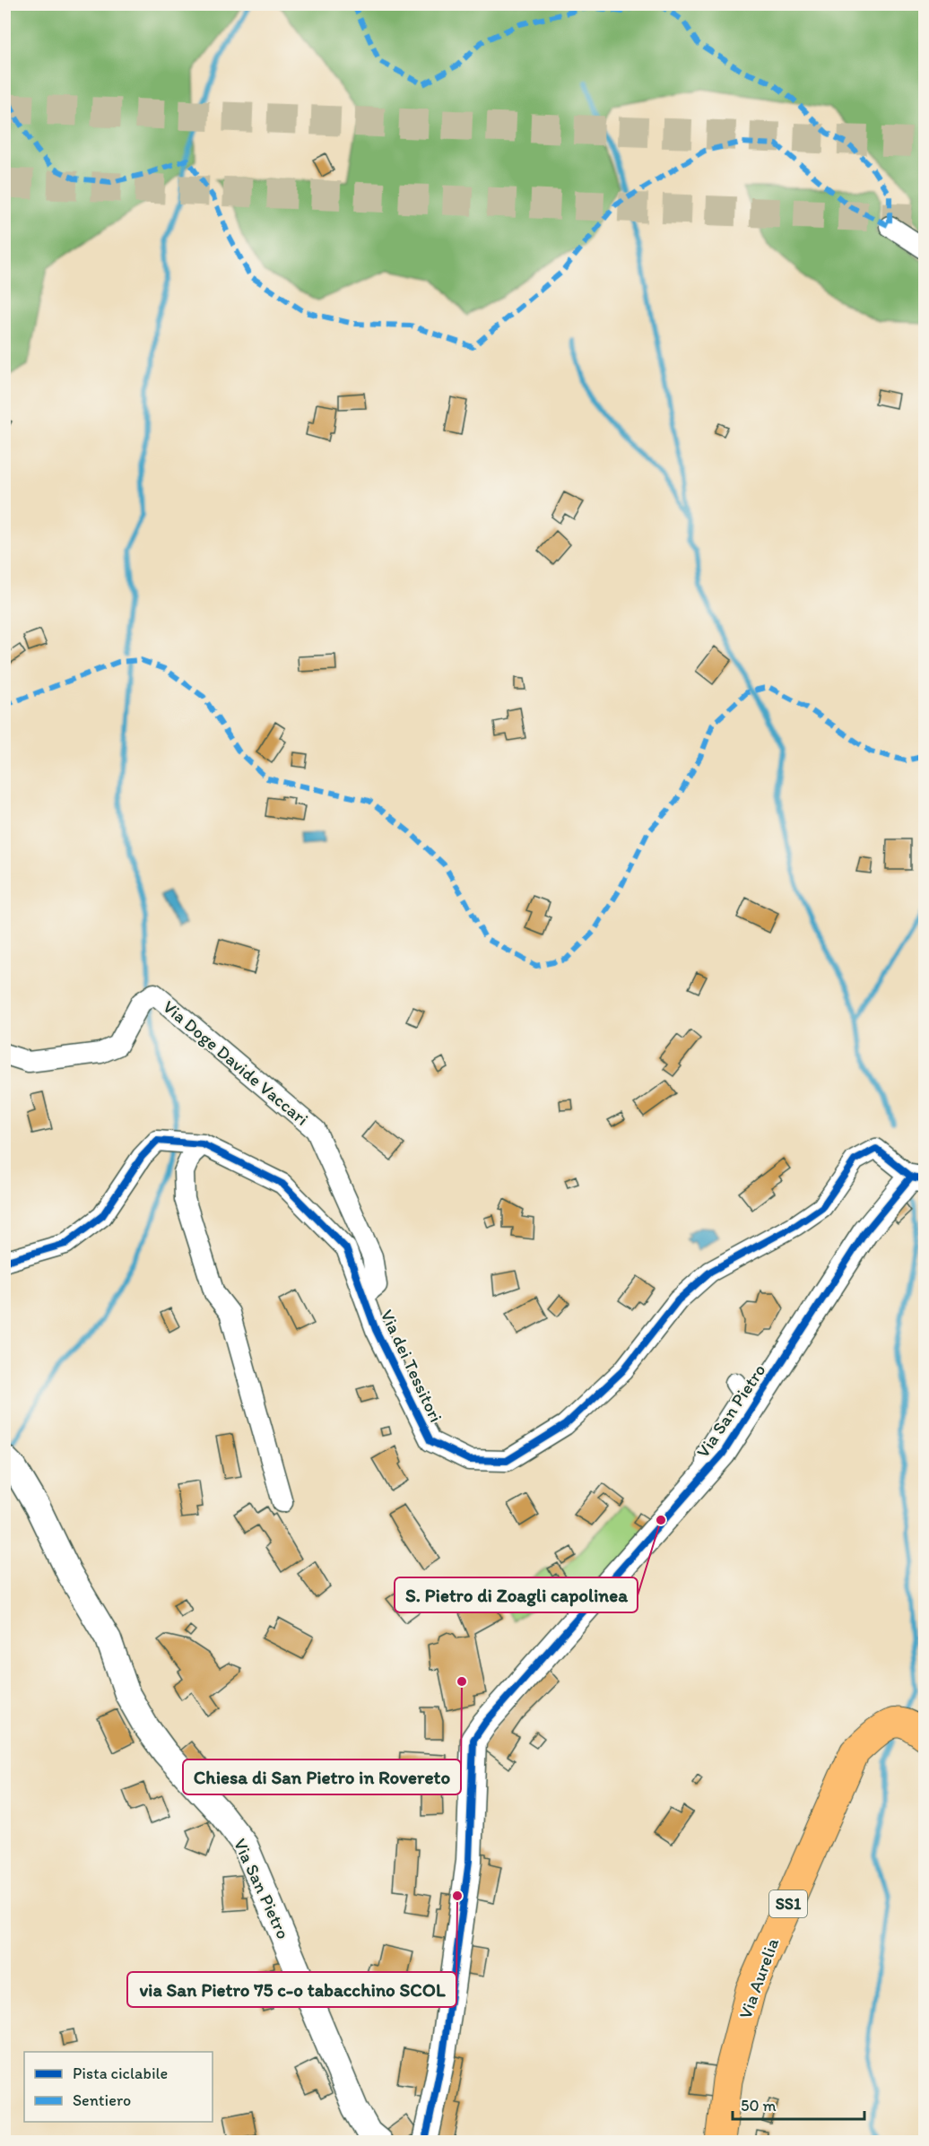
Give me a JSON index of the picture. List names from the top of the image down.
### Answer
{
  "streets": {
    "main road": ["SS1", "Via Aurelia"],
    "street": ["Via Doge Davide Vaccari", "Via dei Tessitori", "Via San Pietro"]
  },
  "crossings": [
    ["Via Doge Davide Vaccari", "Via dei Tessitori"],
    ["Via dei Tessitori", "Via San Pietro"]
  ],
  "places": ["S. Pietro di Zoagli capolinea", "Chiesa di San Pietro in Rovereto", "via San Pietro 75 c-o tabacchino SCOL"],
  "legend": ["Pista ciclabile", "Sentiero"],
  "scale_bar": "50 m"
}
